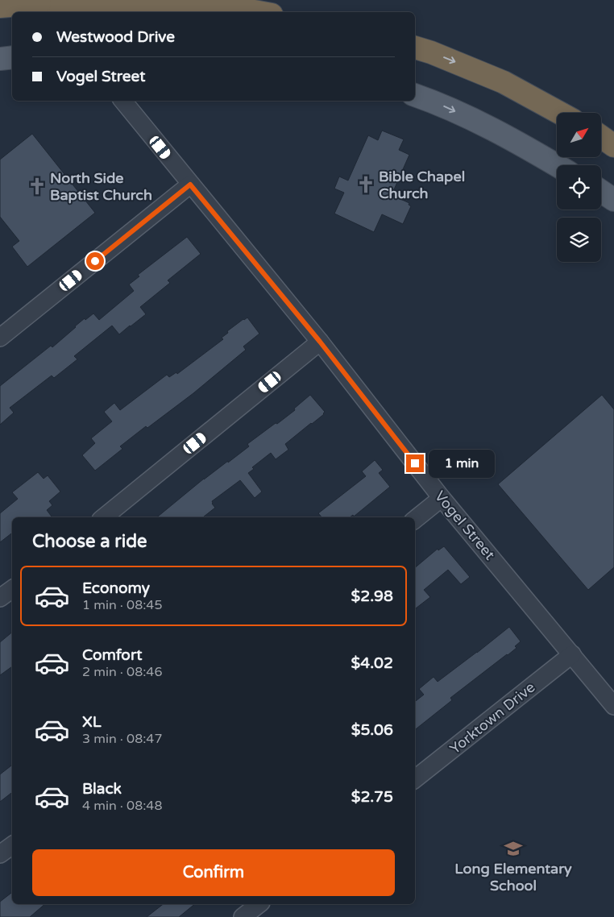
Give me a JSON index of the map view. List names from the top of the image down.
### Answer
{
  "streets": {
    "street": ["Vogel Street", "Yorktown Drive"]
  },
  "crossings": [
    ["Vogel Street", "Yorktown Drive"]
  ],
  "places": {
    "church": ["Bible Chapel Church", "North Side Baptist Church"],
    "school or university": ["Long Elementary School"]
  },
  "north": "top right",
  "page": {
    "banner": ["Westwood Drive", "Vogel Street"],
    "bubble": "1 min",
    "heading": "Choose a ride",
    "list": [
      {
        "name": "Economy",
        "note": "1 min · 08:45",
        "value": "$2.98"
      },
      {
        "name": "Comfort",
        "note": "2 min · 08:46",
        "value": "$4.02"
      },
      {
        "name": "XL",
        "note": "3 min · 08:47",
        "value": "$5.06"
      },
      {
        "name": "Black",
        "note": "4 min · 08:48",
        "value": "$2.75"
      }
    ],
    "buttons": "Confirm"
  }
}
